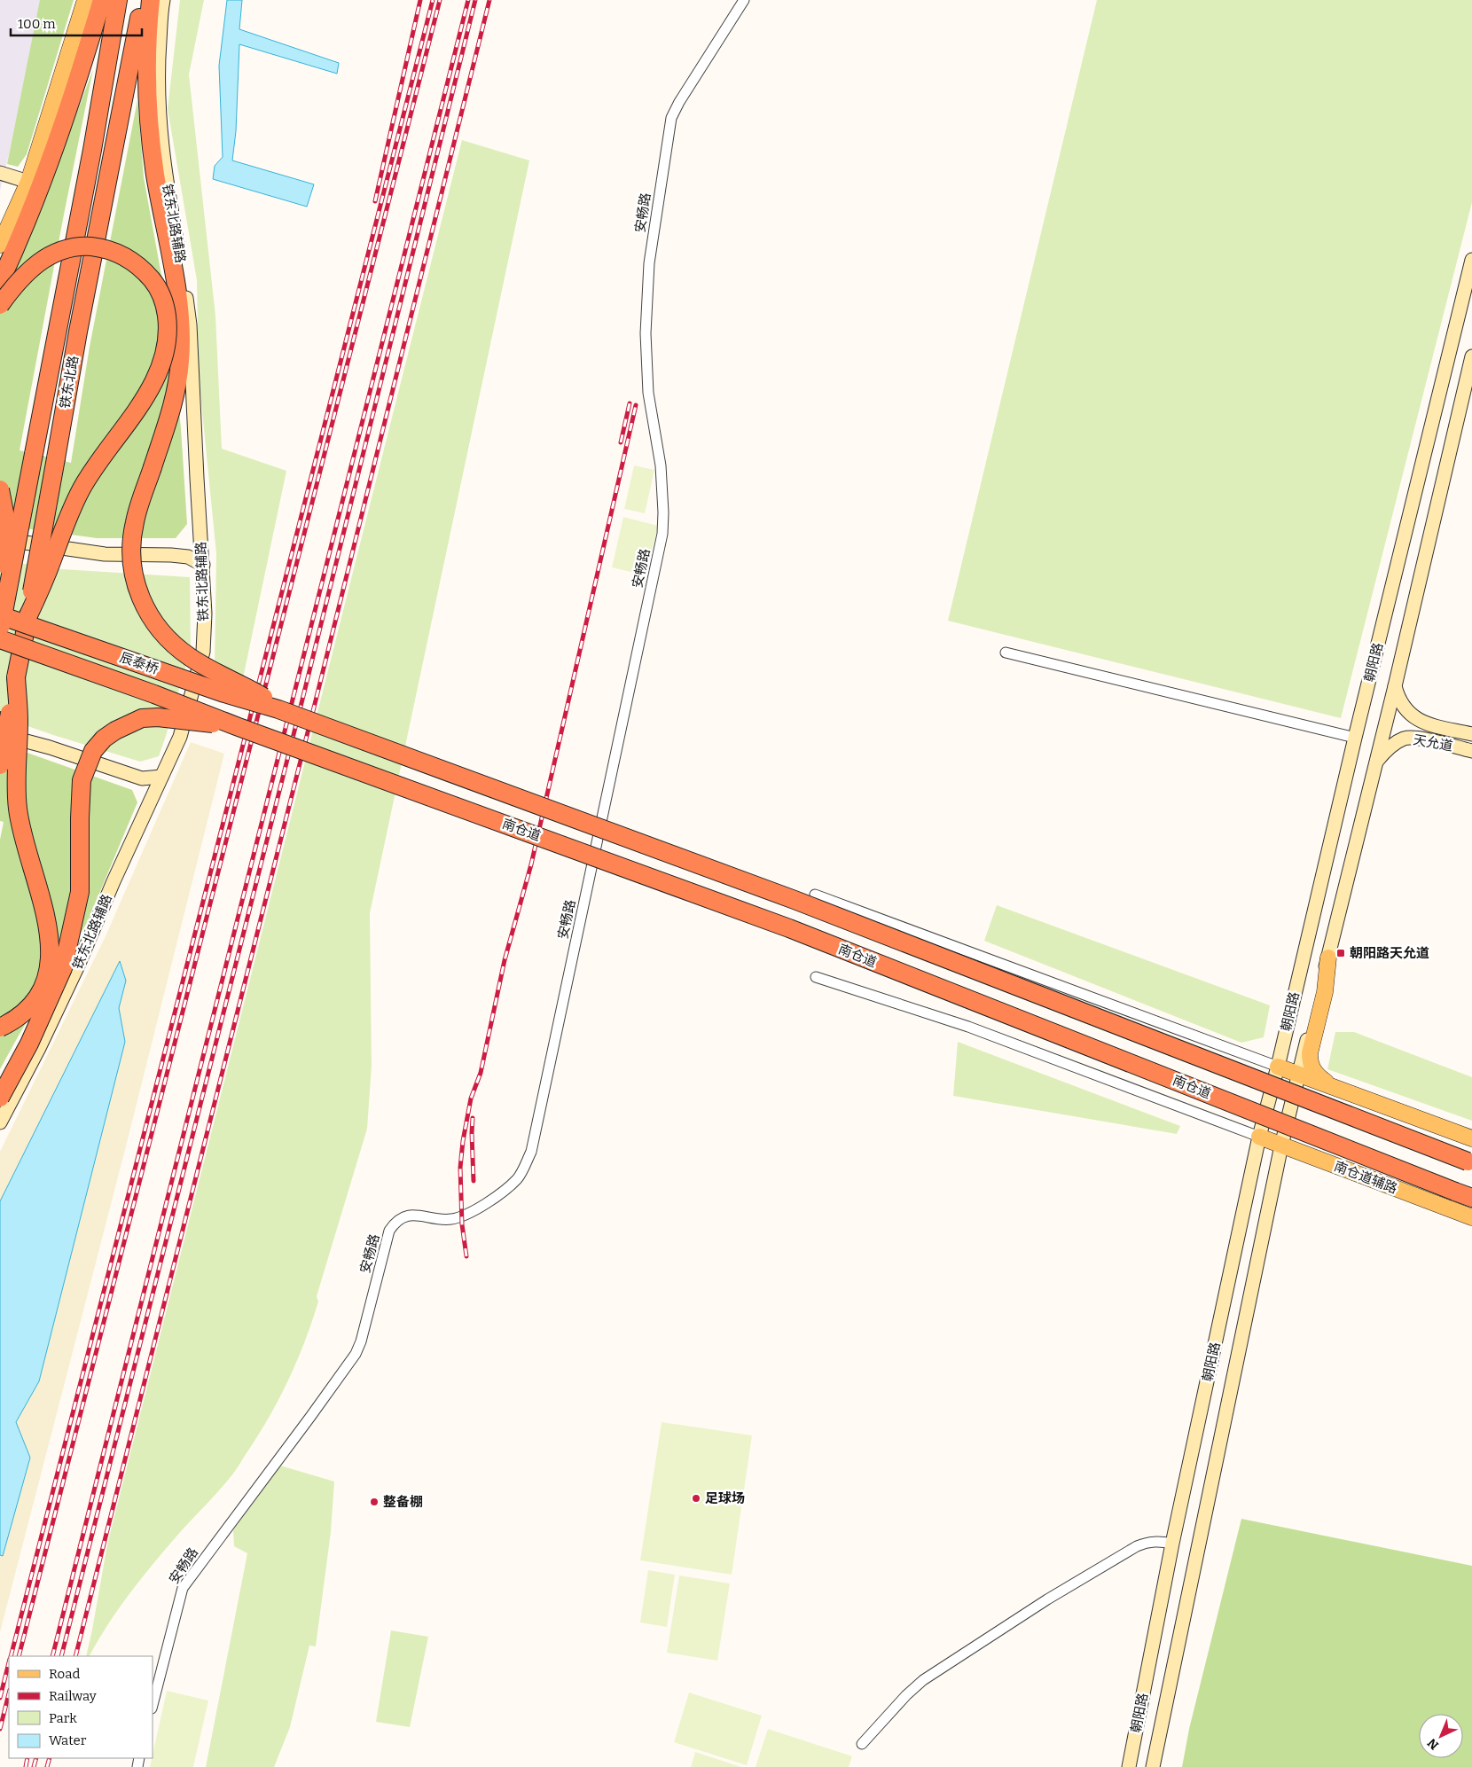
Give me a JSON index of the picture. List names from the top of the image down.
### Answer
{
  "streets": {
    "highway": ["铁东北路", "辰泰桥", "南仓道"],
    "main road": [
      "铁东北路辅路",
      "朝阳路",
      "天允道",
      "南仓道辅路"
    ],
    "street": ["安畅路"]
  },
  "crossings": [
    ["铁东北路", "辰泰桥"],
    ["朝阳路", "天允道"],
    ["朝阳路", "南仓道辅路"],
    ["辰泰桥", "南仓道"]
  ],
  "places": {
    "transit": ["朝阳路天允道"],
    "other": ["足球场", "整备棚"]
  },
  "legend": [
    "Road",
    "Railway",
    "Park",
    "Water"
  ],
  "scale_bar": "100 m",
  "north": "bottom left"
}
